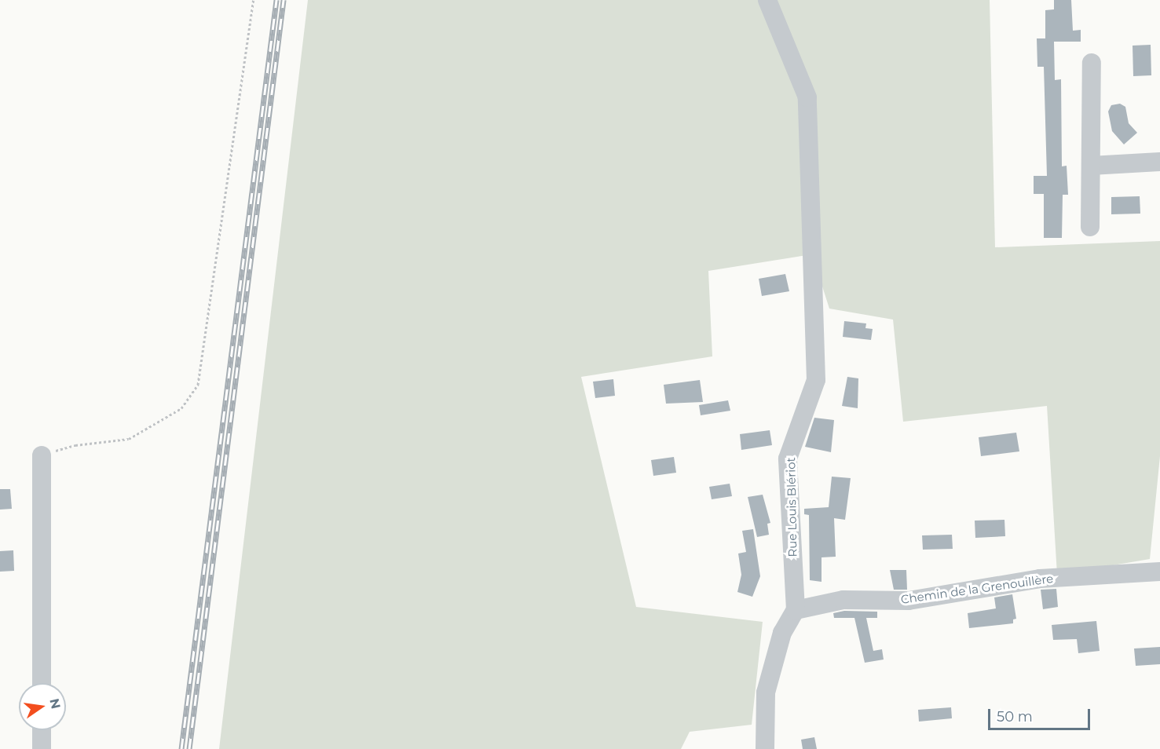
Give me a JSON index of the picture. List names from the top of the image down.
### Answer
{
  "streets": {
    "street": ["Rue Louis Blériot", "Chemin de la Grenouillère"]
  },
  "crossings": [
    ["Rue Louis Blériot", "Chemin de la Grenouillère"]
  ],
  "scale_bar": "50 m",
  "north": "right"
}
